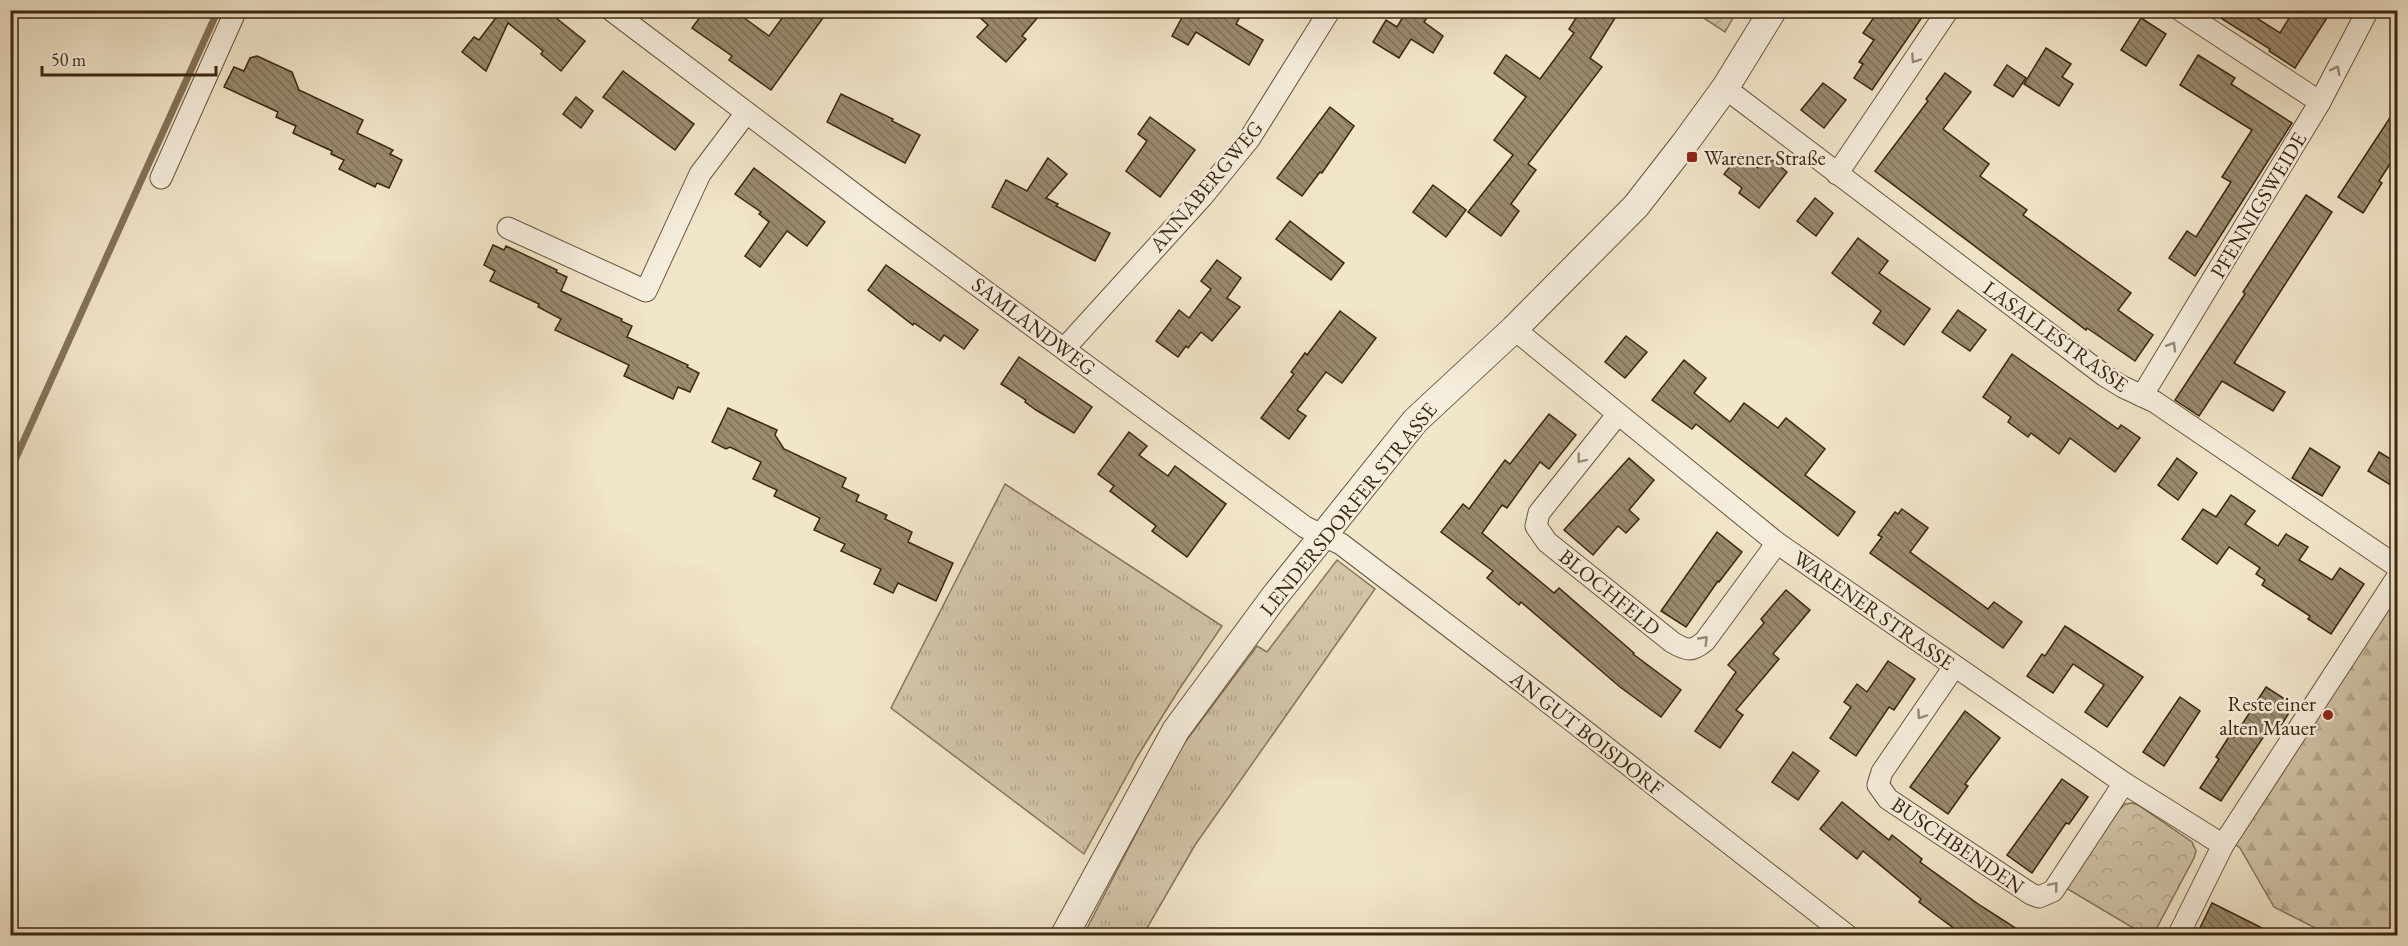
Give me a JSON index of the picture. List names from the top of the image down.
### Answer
{
  "streets": {
    "street": [
      "ANNABERGWEG",
      "PFENNIGSWEIDE",
      "SAMLANDWEG",
      "LASALLESTRASSE",
      "LENDERSDORFER STRASSE",
      "BLOCHFELD",
      "WARENER STRASSE",
      "AN GUT BOISDORF",
      "BUSCHBENDEN"
    ]
  },
  "crossings": [
    ["ANNABERGWEG", "SAMLANDWEG"],
    ["PFENNIGSWEIDE", "LASALLESTRASSE"],
    ["SAMLANDWEG", "LENDERSDORFER STRASSE"],
    ["SAMLANDWEG", "AN GUT BOISDORF"],
    ["LASALLESTRASSE", "LENDERSDORFER STRASSE"],
    ["LENDERSDORFER STRASSE", "WARENER STRASSE"],
    ["LENDERSDORFER STRASSE", "AN GUT BOISDORF"],
    ["BLOCHFELD", "WARENER STRASSE"],
    ["WARENER STRASSE", "BUSCHBENDEN"]
  ],
  "one_way": ["PFENNIGSWEIDE"],
  "places": {
    "transit": ["Warener Straße"],
    "other": ["Reste einer alten Mauer"]
  },
  "scale_bar": "50 m"
}
